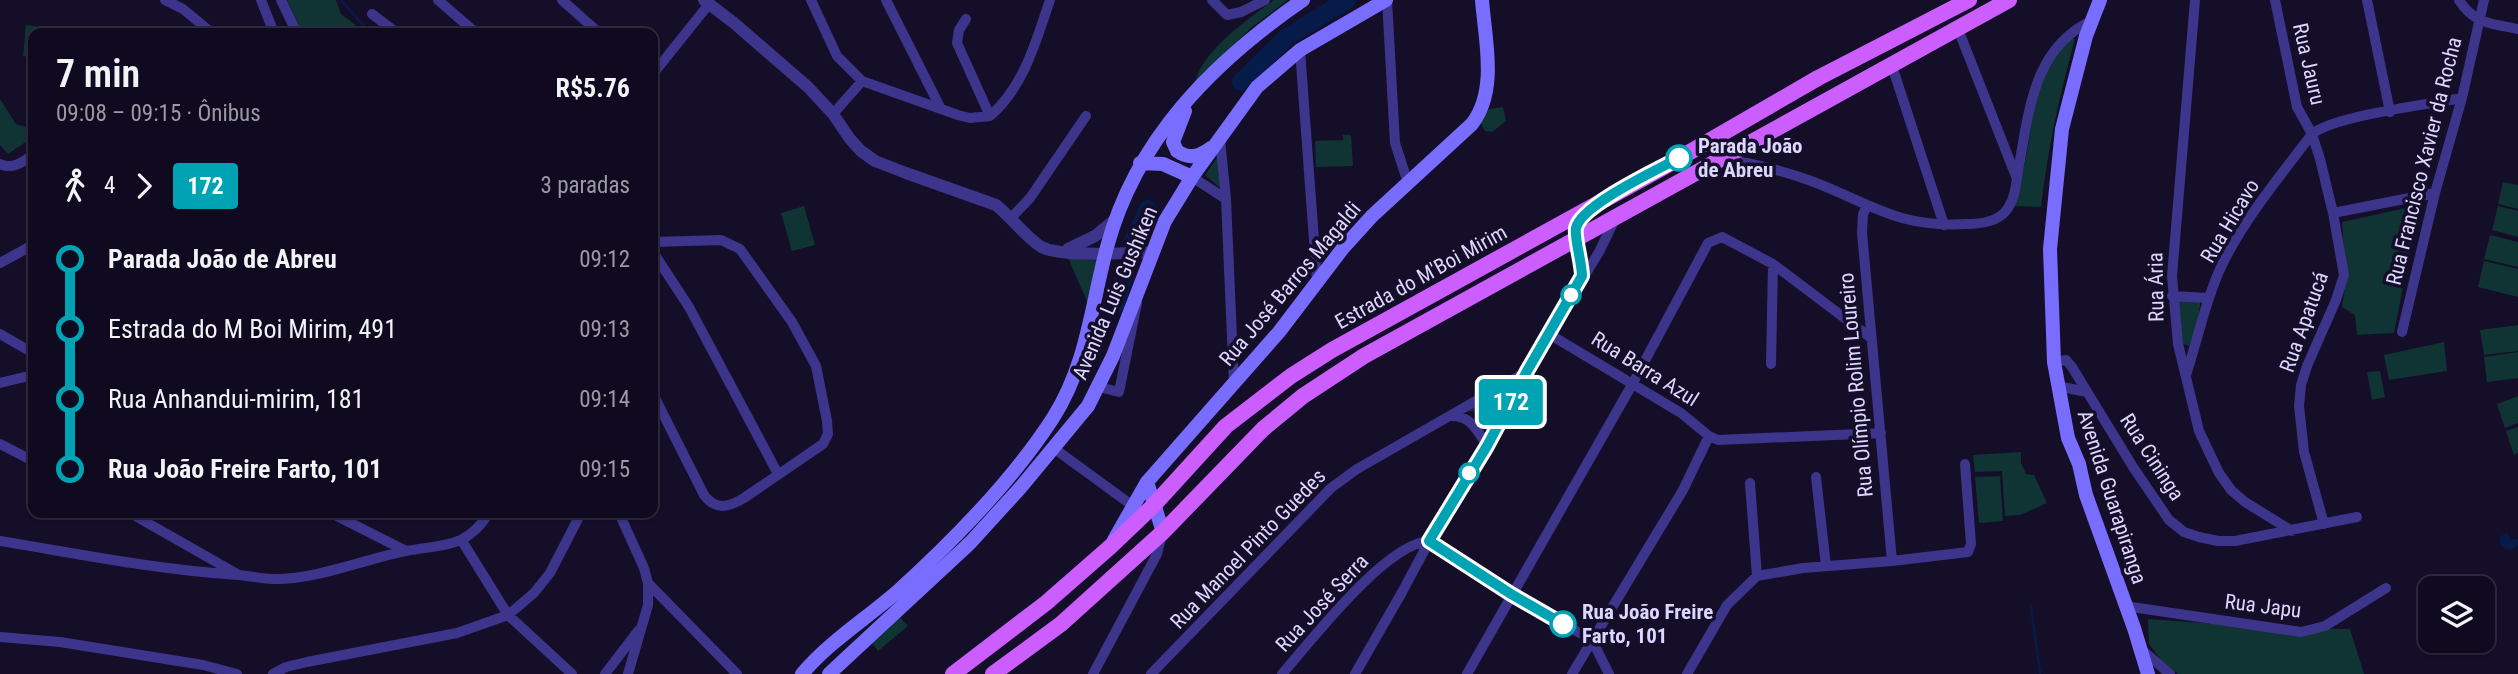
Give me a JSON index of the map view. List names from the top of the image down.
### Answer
{
  "streets": {
    "main road": [
      "Estrada do M'Boi Mirim",
      "Rua José Barros Magaldi",
      "Avenida Luis Gushiken",
      "Avenida Guarapiranga"
    ],
    "street": [
      "Rua Jauru",
      "Rua Francisco Xavier da Rocha",
      "Rua Hicavo",
      "Rua Ária",
      "Rua Apatucá",
      "Rua Barra Azul",
      "Rua Olímpio Rolim Loureiro",
      "Rua Cininga",
      "Rua Manoel Pinto Guedes",
      "Rua José Serra",
      "Rua Japu"
    ]
  },
  "crossings": [
    ["Rua Jauru", "Rua Hicavo"],
    ["Rua Jauru", "Rua Apatucá"],
    ["Rua Hicavo", "Rua Ária"],
    ["Rua Hicavo", "Rua Apatucá"],
    ["Estrada do M'Boi Mirim", "Rua José Barros Magaldi"],
    ["Rua Ária", "Rua Cininga"],
    ["Rua Apatucá", "Rua Cininga"],
    ["Rua Cininga", "Avenida Guarapiranga"],
    ["Avenida Guarapiranga", "Rua Japu"]
  ],
  "places": ["Parada João de Abreu", "Rua João Freire Farto, 101"],
  "lines": ["bus line 172"],
  "page": {
    "on_map": "172",
    "heading": ["7 min", "09:08 – 09:15 · Ônibus", "R$5.76"],
    "legs": ["4", "172", "3 paradas"],
    "list": [
      {
        "name": "Parada João de Abreu",
        "value": "09:12"
      },
      {
        "name": "Estrada do M Boi Mirim, 491",
        "value": "09:13"
      },
      {
        "name": "Rua Anhandui-mirim, 181",
        "value": "09:14"
      },
      {
        "name": "Rua João Freire Farto, 101",
        "value": "09:15"
      }
    ]
  }
}
